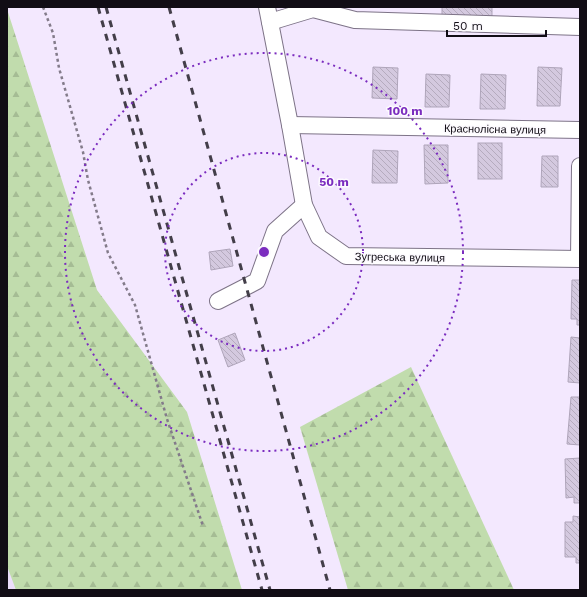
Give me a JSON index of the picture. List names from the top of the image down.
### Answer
{
  "streets": {
    "street": ["Краснолісна вулиця", "Зугреська вулиця"]
  },
  "crossings": [
    ["Краснолісна вулиця", "Зугреська вулиця"]
  ],
  "scale_bar": "50 m",
  "rings": ["100 m", "50 m"]
}
